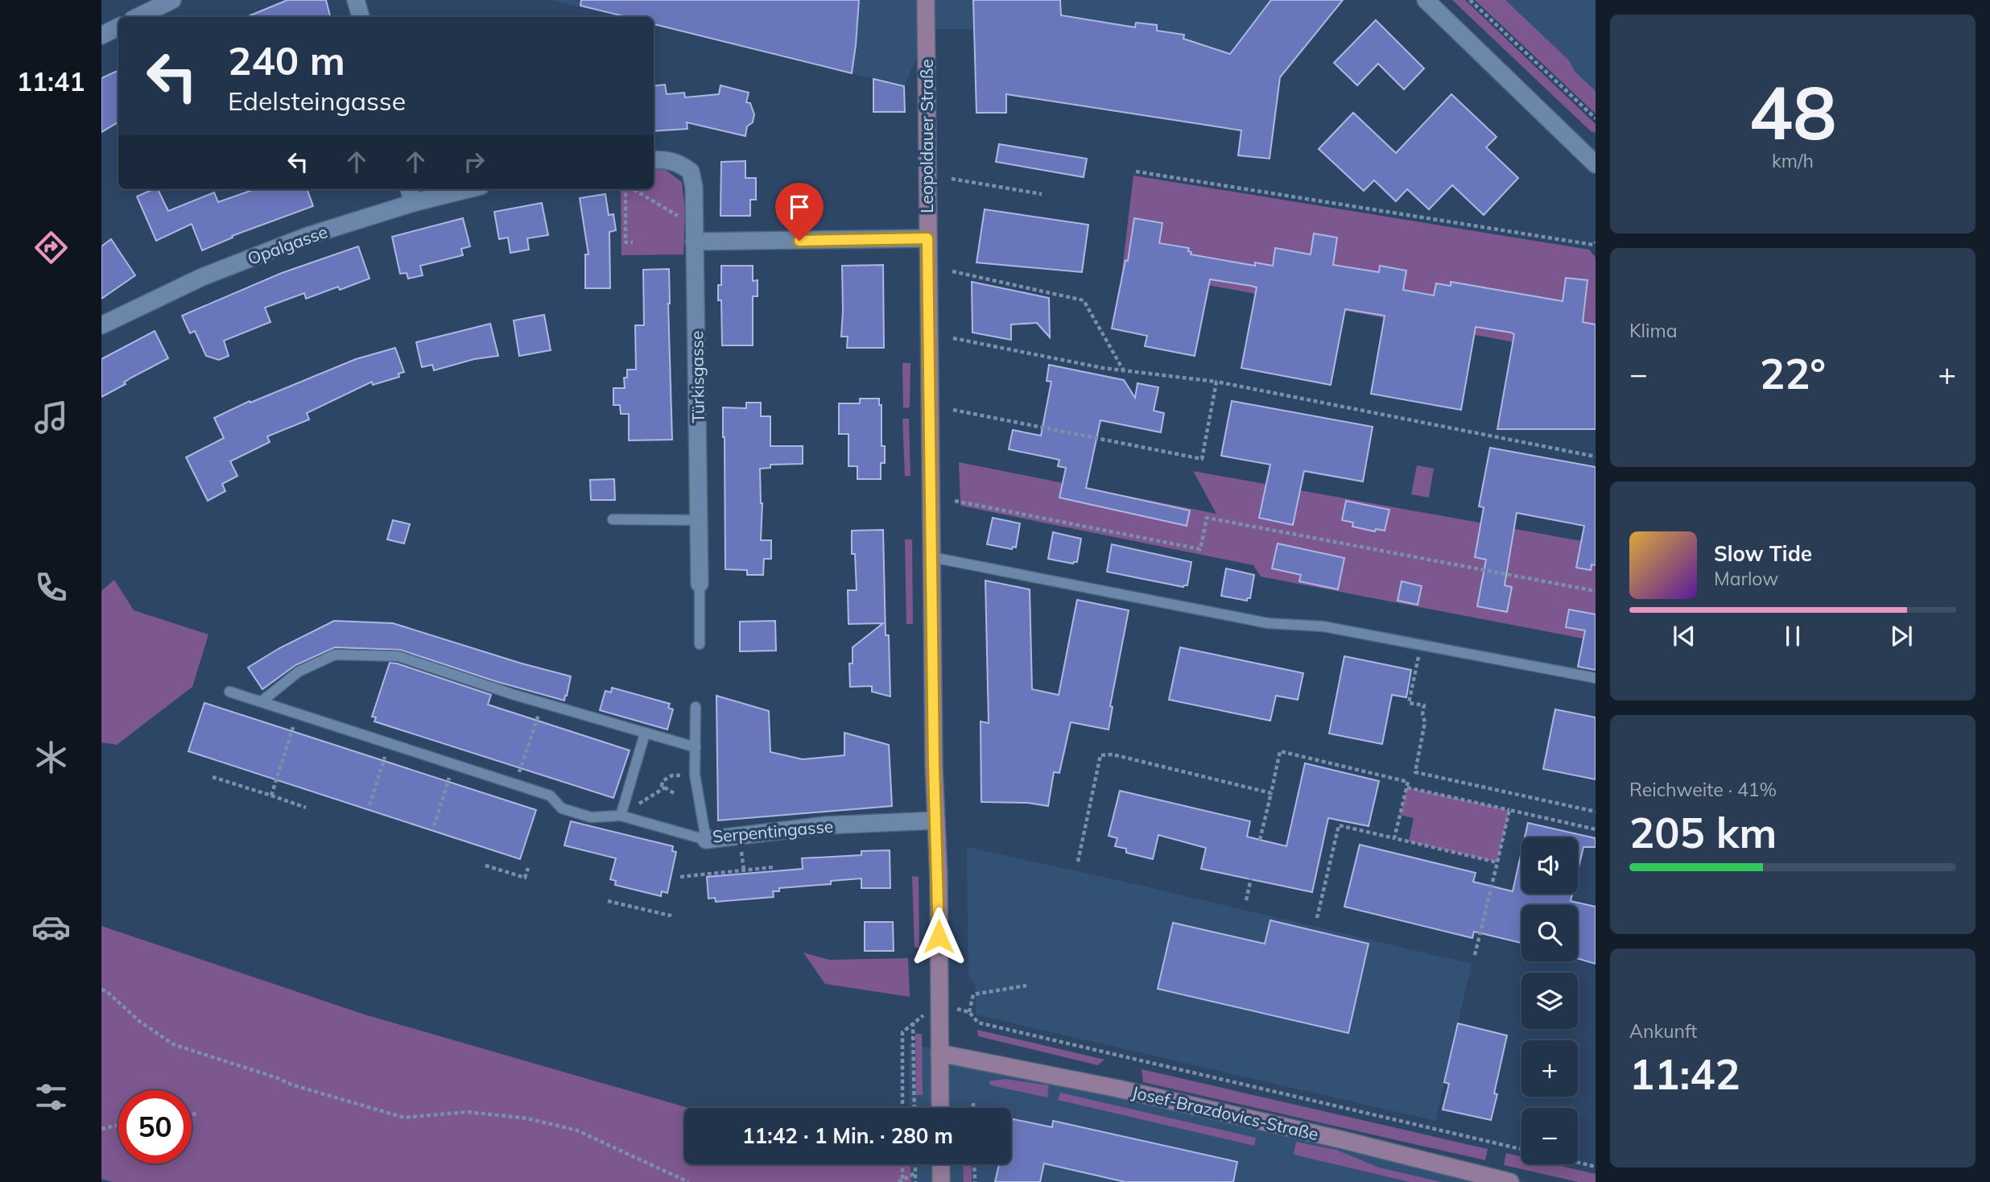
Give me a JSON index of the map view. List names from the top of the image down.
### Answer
{
  "streets": {
    "main road": ["Leopoldauer Straße", "Josef-Brazdovics-Straße"],
    "street": ["Opalgasse", "Türkisgasse", "Serpentingasse"]
  },
  "crossings": [
    ["Leopoldauer Straße", "Serpentingasse"],
    ["Leopoldauer Straße", "Josef-Brazdovics-Straße"]
  ],
  "page": {
    "tabs": "11:41",
    "tile": [
      ["48", "km/h"],
      "Klima",
      ["Reichweite · 41%", "205 km"],
      ["Ankunft", "11:42"]
    ],
    "turn": ["240 m", "Edelsteingasse"],
    "heat": ["−", "22°", "+"],
    "song": ["Slow Tide", "Marlow"],
    "map_buttons": ["+", "−"],
    "limit": "50",
    "trip": "11:42 · 1 Min. · 280 m"
  }
}
